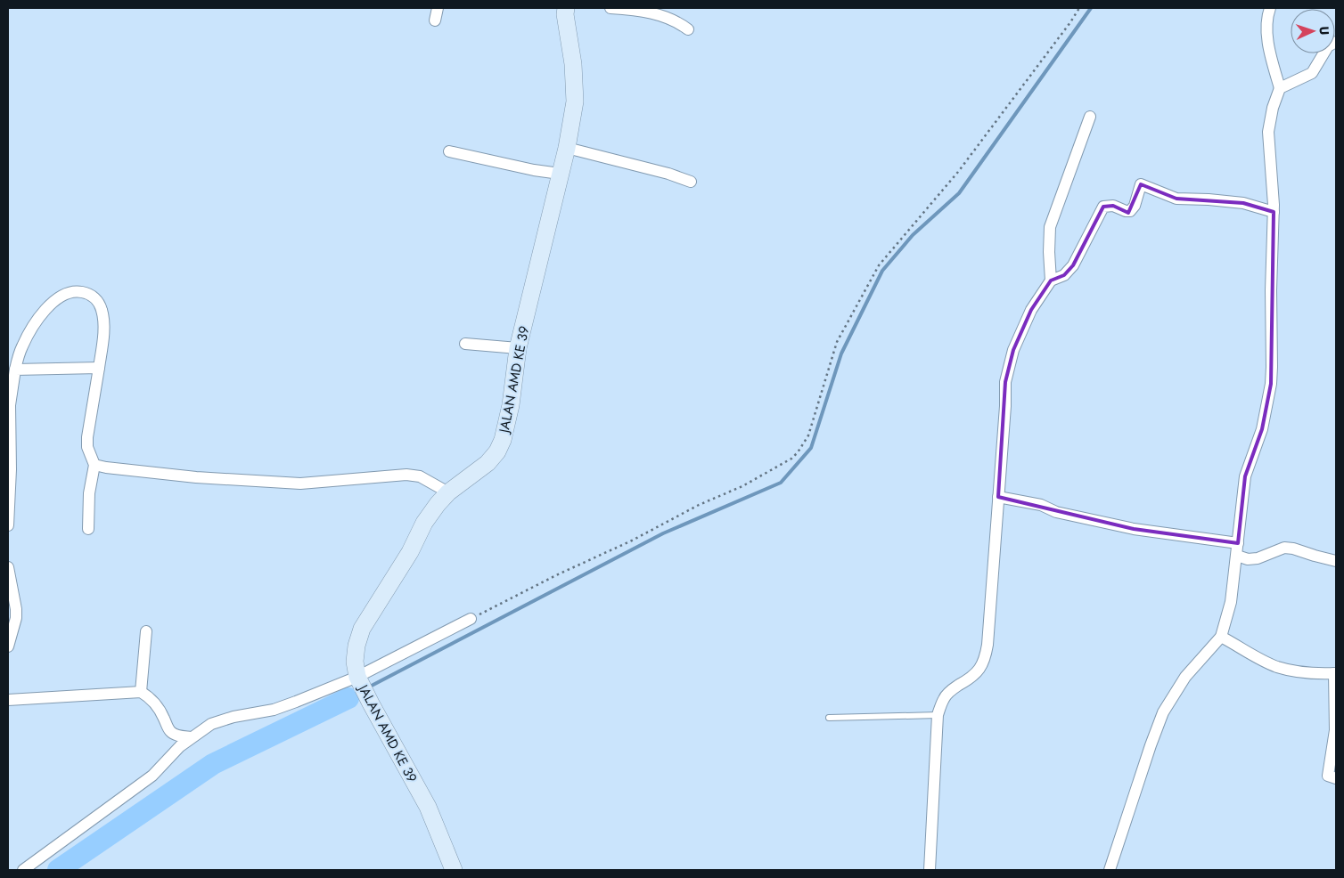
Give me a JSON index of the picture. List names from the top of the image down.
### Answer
{
  "streets": {
    "street": ["JALAN AMD KE 39"]
  },
  "north": "right"
}
